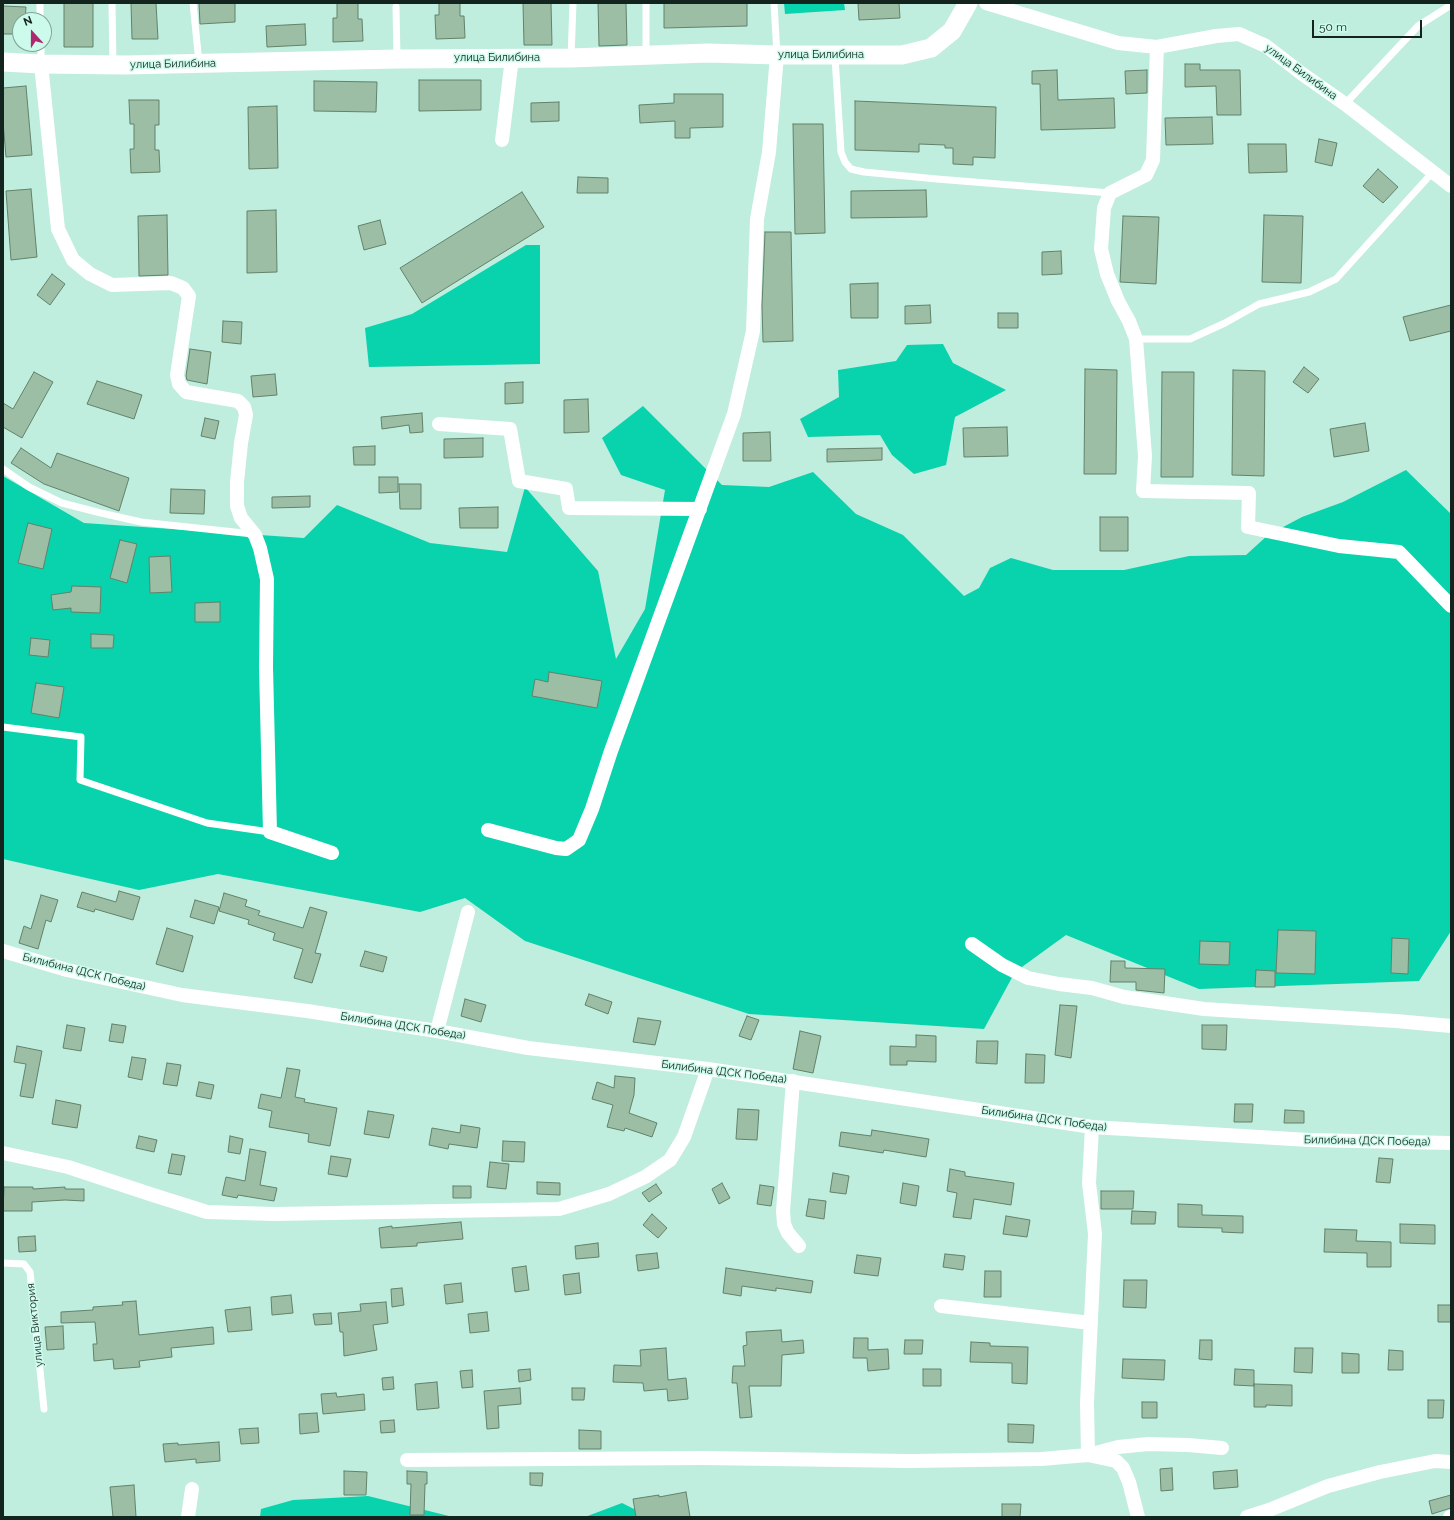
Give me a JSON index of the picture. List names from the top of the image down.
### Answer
{
  "streets": {
    "main road": ["улица Билибина"],
    "street": ["Билибина (ДСК Победа)"],
    "lane": ["улица Виктория"]
  },
  "scale_bar": "50 m",
  "north": "top"
}
